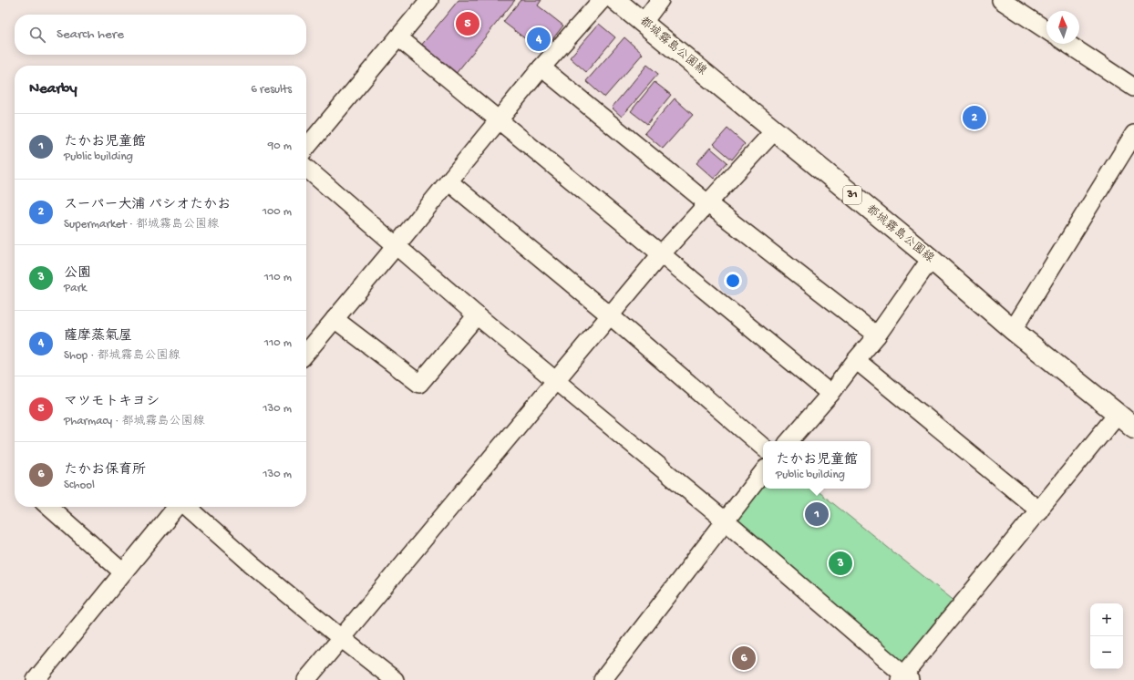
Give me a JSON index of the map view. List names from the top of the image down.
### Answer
{
  "streets": {
    "main road": ["都城霧島公園線", "31"]
  },
  "north": "top",
  "page": {
    "pins": [
      "5",
      "4",
      "2",
      "1",
      "3",
      "6"
    ],
    "search": "Search here",
    "heading": ["Nearby", "6 results"],
    "list": [
      {
        "mark": "1",
        "name": "たかお児童館",
        "note": "Public building",
        "value": "90 m"
      },
      {
        "mark": "2",
        "name": "スーパー大浦 パシオたかお",
        "note": "Supermarket · 都城霧島公園線",
        "value": "100 m"
      },
      {
        "mark": "3",
        "name": "公園",
        "note": "Park",
        "value": "110 m"
      },
      {
        "mark": "4",
        "name": "薩摩蒸氣屋",
        "note": "Shop · 都城霧島公園線",
        "value": "110 m"
      },
      {
        "mark": "5",
        "name": "マツモトキヨシ",
        "note": "Pharmacy · 都城霧島公園線",
        "value": "130 m"
      },
      {
        "mark": "6",
        "name": "たかお保育所",
        "note": "School",
        "value": "130 m"
      }
    ],
    "popup": ["たかお児童館", "Public building"],
    "map_buttons": ["+", "−"]
  }
}
